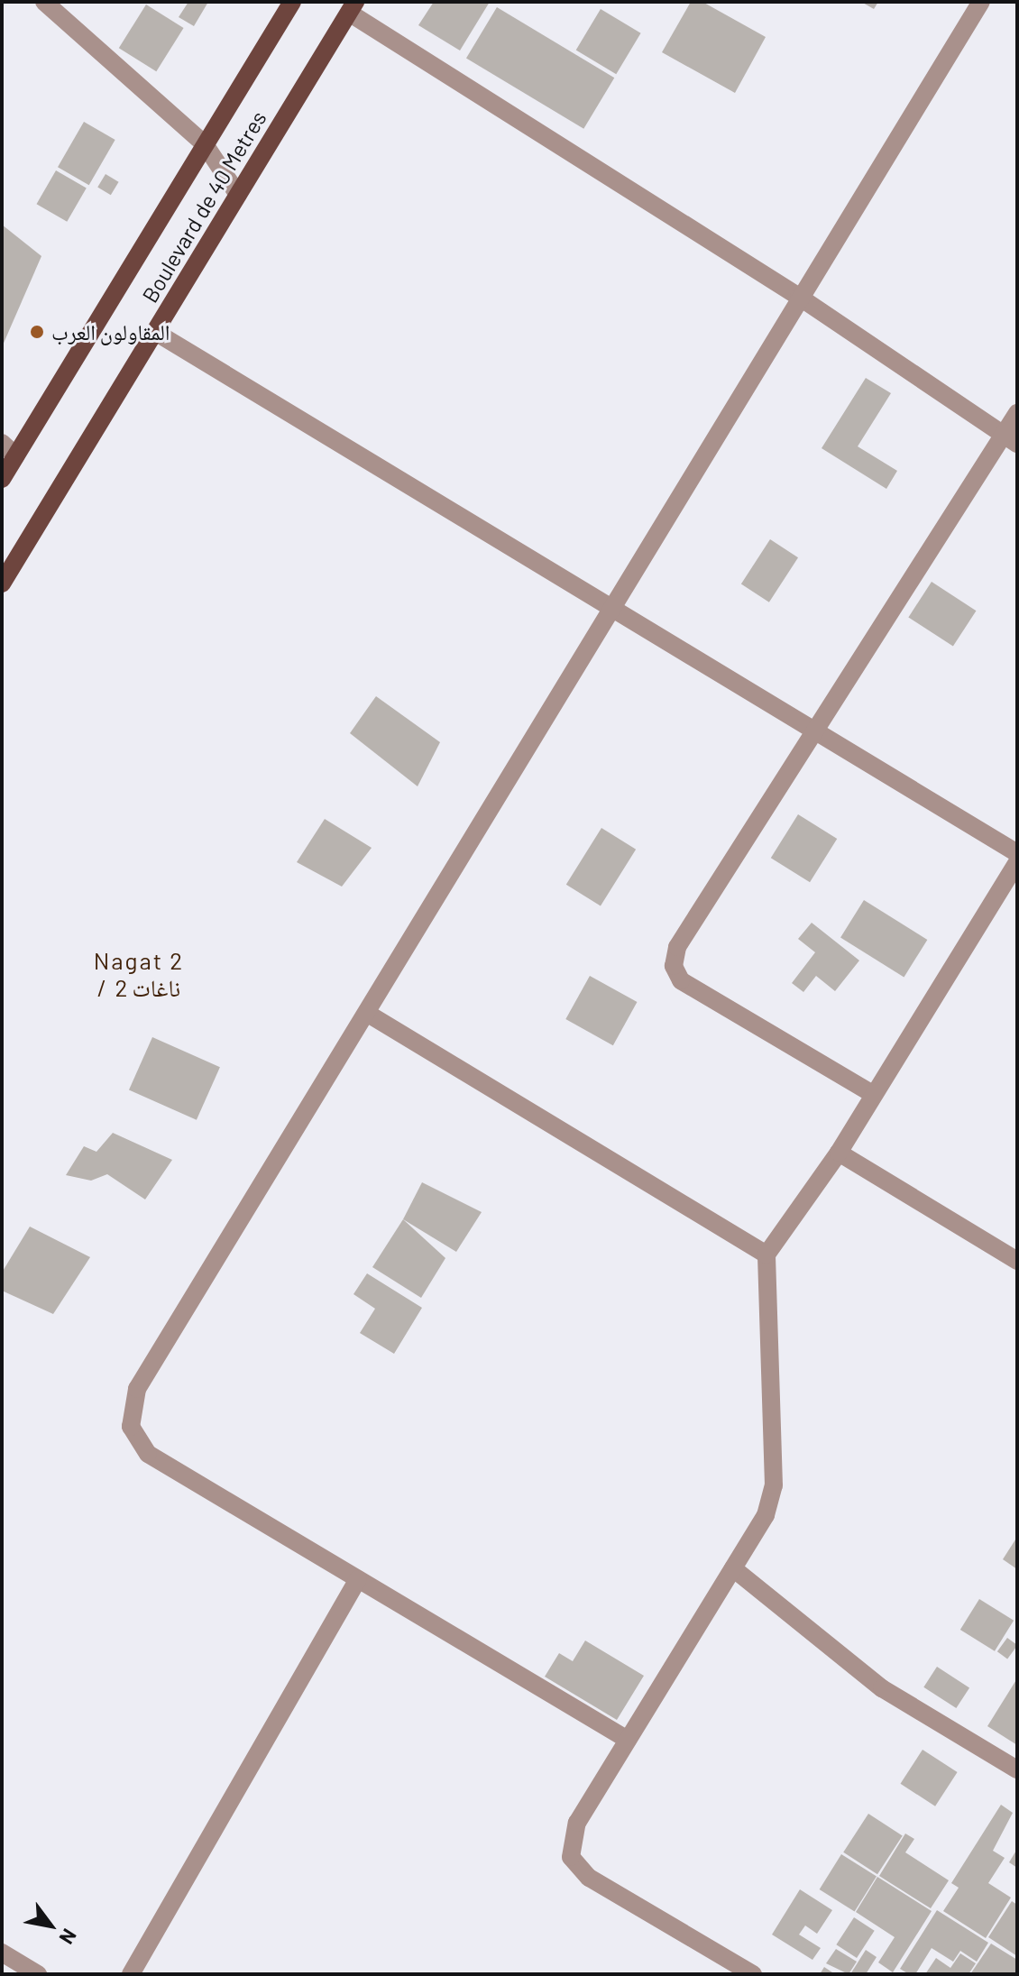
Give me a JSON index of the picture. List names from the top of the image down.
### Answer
{
  "streets": {
    "main road": ["Boulevard de 40 Metres"]
  },
  "districts": ["Nagat 2 / ناغات 2"],
  "places": ["المقاولون العرب"],
  "north": "bottom right"
}
